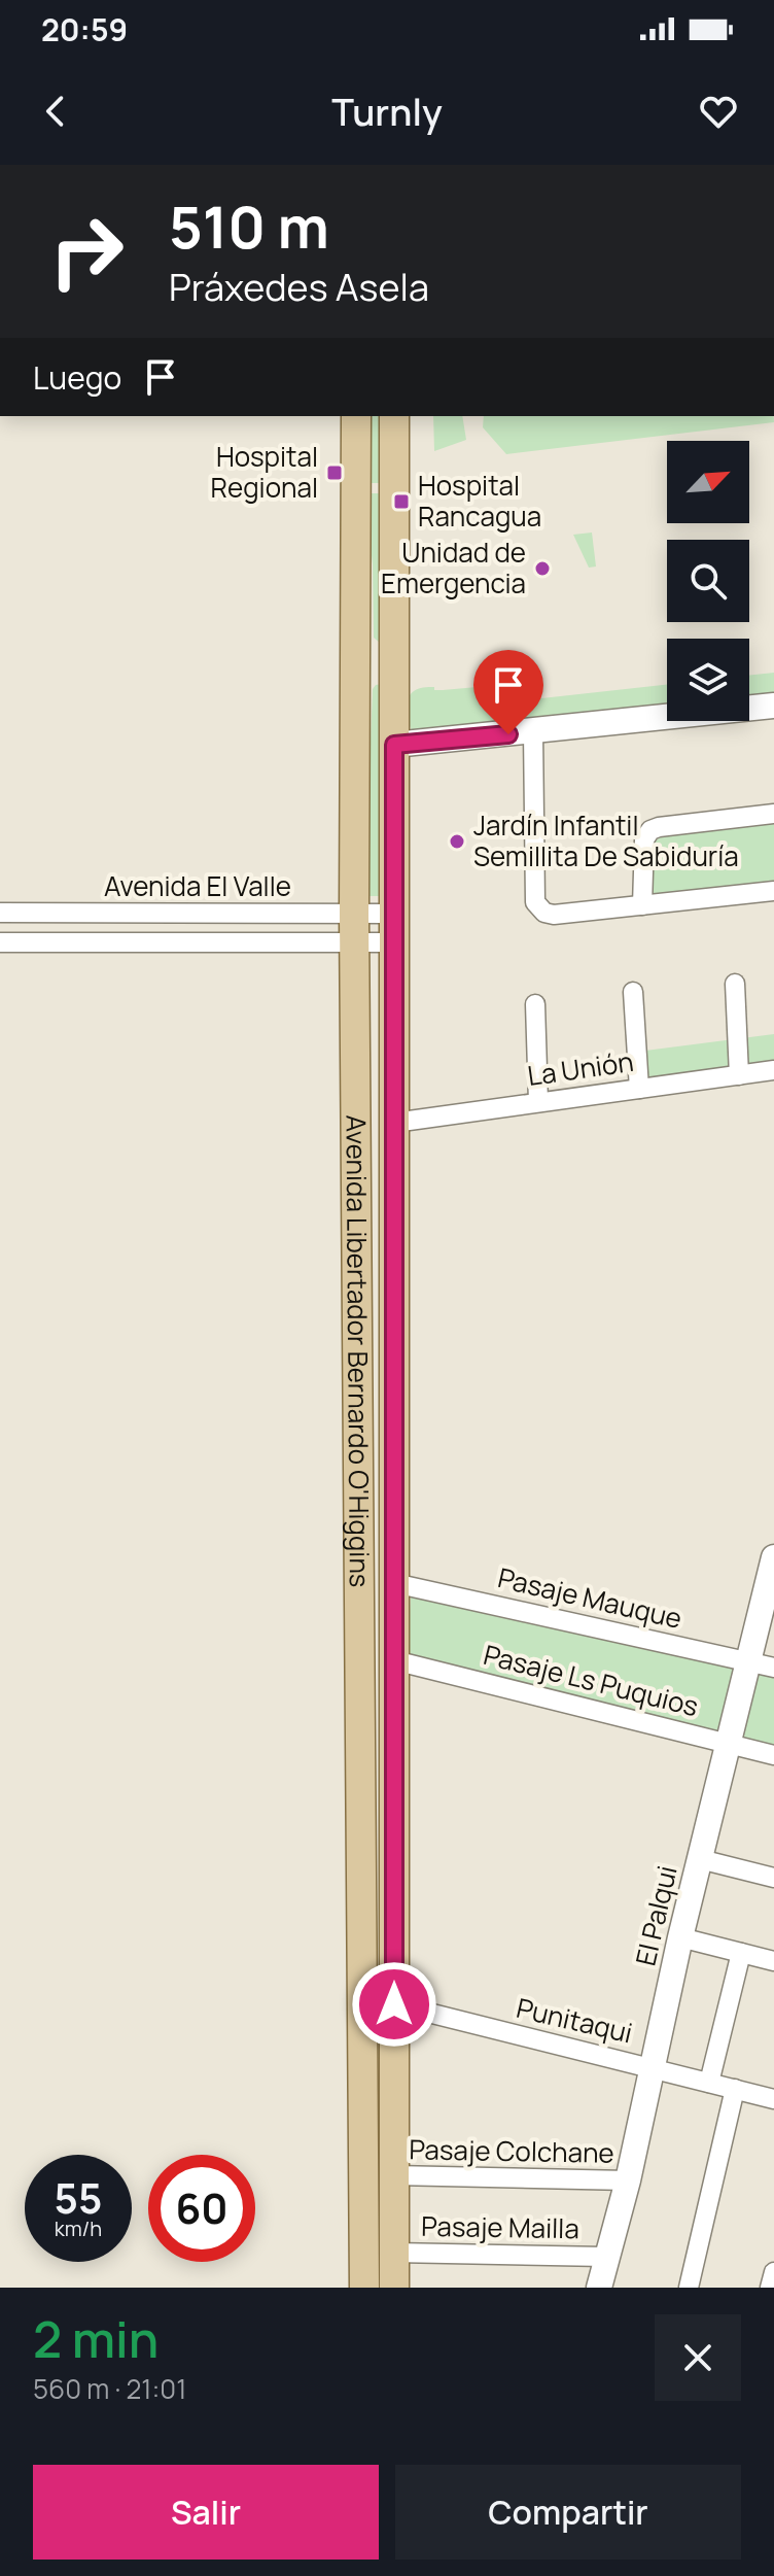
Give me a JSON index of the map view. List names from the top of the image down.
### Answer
{
  "streets": {
    "main road": ["Avenida Libertador Bernardo O'Higgins"],
    "street": [
      "Avenida El Valle",
      "La Unión",
      "Pasaje Mauque",
      "Pasaje Ls Puquios",
      "El Palqui",
      "Punitaqui",
      "Pasaje Colchane",
      "Pasaje Mailla"
    ]
  },
  "crossings": [
    ["Avenida El Valle", "Avenida Libertador Bernardo O'Higgins"],
    ["La Unión", "Avenida Libertador Bernardo O'Higgins"],
    ["Avenida Libertador Bernardo O'Higgins", "Pasaje Mauque"],
    ["Avenida Libertador Bernardo O'Higgins", "Pasaje Ls Puquios"],
    ["Avenida Libertador Bernardo O'Higgins", "Punitaqui"],
    ["Avenida Libertador Bernardo O'Higgins", "Pasaje Colchane"],
    ["Avenida Libertador Bernardo O'Higgins", "Pasaje Mailla"],
    ["Pasaje Mauque", "El Palqui"],
    ["Pasaje Ls Puquios", "El Palqui"],
    ["El Palqui", "Punitaqui"],
    ["El Palqui", "Pasaje Colchane"],
    ["El Palqui", "Pasaje Mailla"]
  ],
  "places": {
    "transit": ["Hospital Regional", "Hospital Rancagua"],
    "other": ["Unidad de Emergencia", "Jardín Infantil Semillita De Sabiduría"]
  },
  "north": "top right",
  "page": {
    "status": "20:59",
    "header": "Turnly",
    "turn": ["510 m", "Práxedes Asela"],
    "then": "Luego",
    "speed": "55 km/h",
    "limit": "60",
    "heading": ["2 min", "560 m · 21:01"],
    "buttons": ["Salir", "Compartir"]
  }
}
